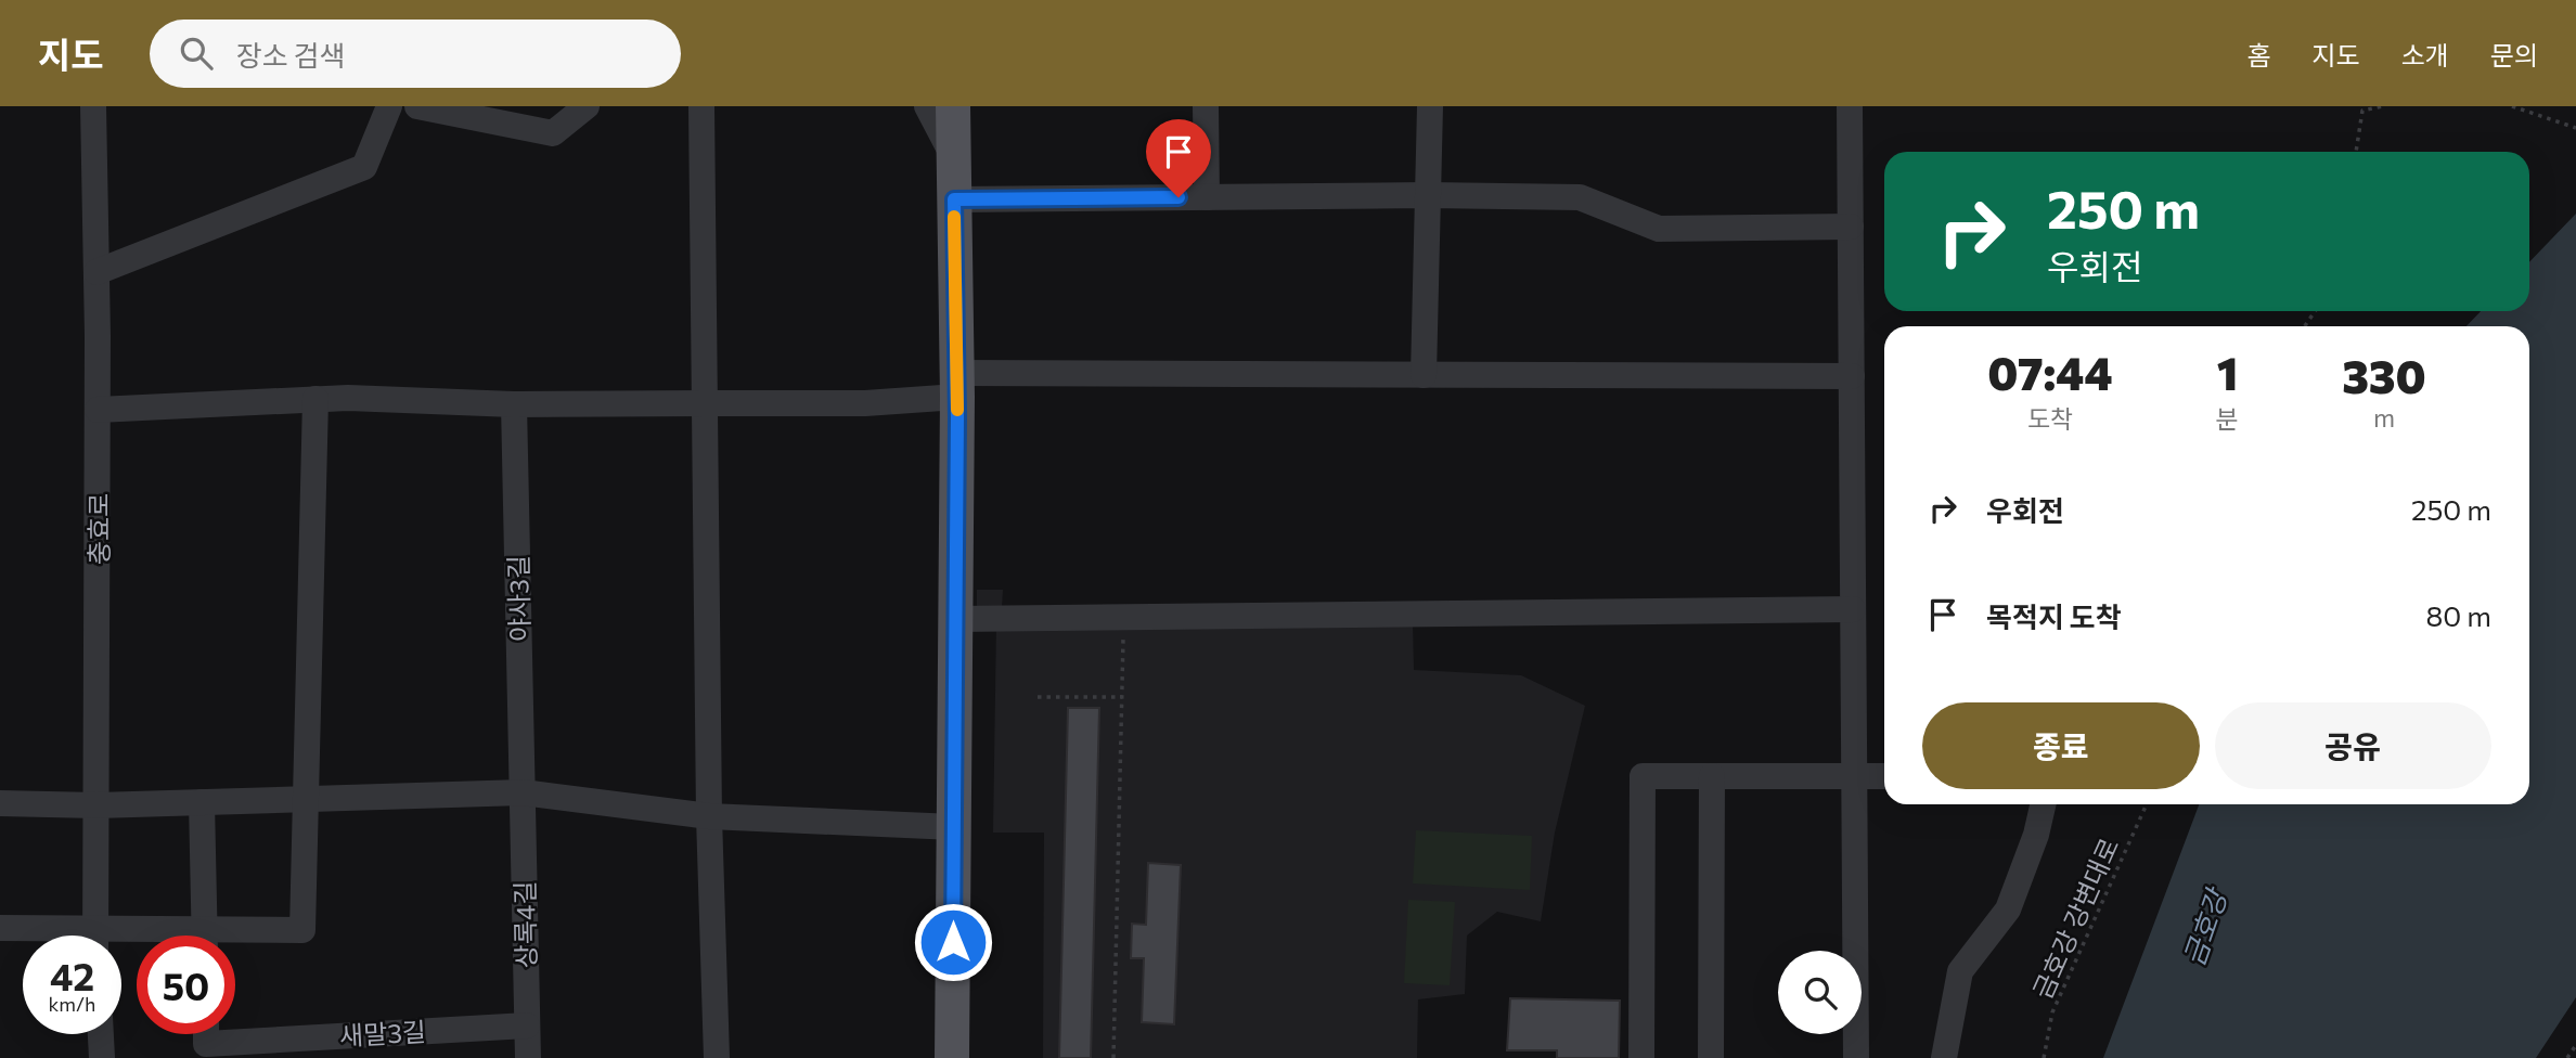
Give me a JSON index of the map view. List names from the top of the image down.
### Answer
{
  "streets": {
    "street": [
      "충효로",
      "야사3길",
      "상록4길",
      "새말3길"
    ],
    "path": ["금호강 강변대로"]
  },
  "crossings": [
    ["야사3길", "상록4길"],
    ["상록4길", "새말3길"]
  ],
  "water": ["금호강"],
  "page": {
    "header": "지도",
    "search": "장소 검색",
    "nav": [
      "홈",
      "지도",
      "소개",
      "문의"
    ],
    "turn": ["250 m", "우회전"],
    "eta": [
      "07:44",
      "도착",
      "1",
      "분",
      "330",
      "m"
    ],
    "list": [
      {
        "name": "우회전",
        "value": "250 m"
      },
      {
        "name": "목적지 도착",
        "value": "80 m"
      }
    ],
    "buttons": ["종료", "공유"],
    "speed": "42 km/h",
    "limit": "50"
  }
}
